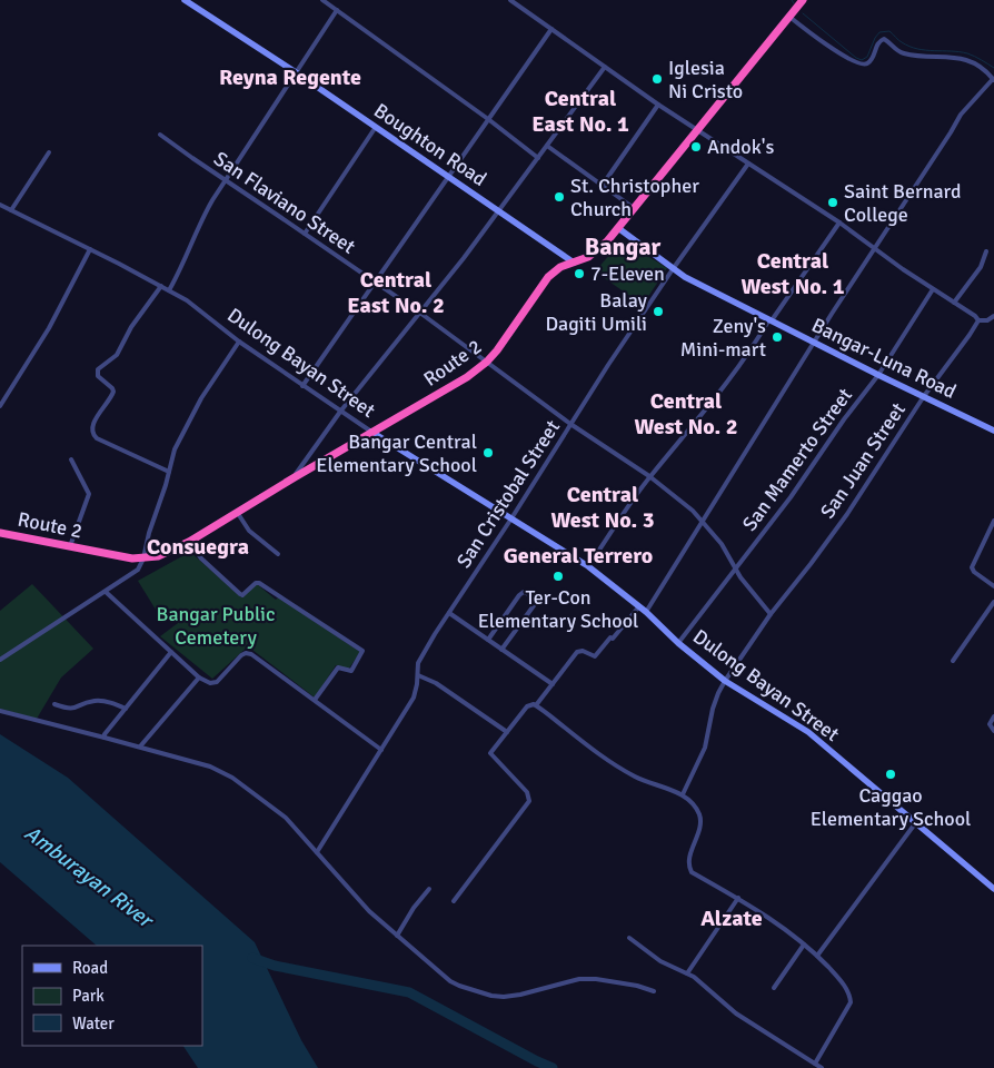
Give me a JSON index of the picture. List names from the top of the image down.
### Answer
{
  "streets": {
    "highway": ["Route 2"],
    "main road": ["Boughton Road", "Bangar-Luna Road", "Dulong Bayan Street"],
    "street": [
      "San Flaviano Street",
      "San Mamerto Street",
      "San Juan Street",
      "San Cristobal Street"
    ]
  },
  "crossings": [
    ["Boughton Road", "Route 2"],
    ["San Flaviano Street", "Route 2"],
    ["San Flaviano Street", "San Mamerto Street"],
    ["San Flaviano Street", "San Juan Street"],
    ["San Flaviano Street", "San Cristobal Street"],
    ["Bangar-Luna Road", "Route 2"],
    ["Bangar-Luna Road", "San Mamerto Street"],
    ["Bangar-Luna Road", "San Juan Street"],
    ["Bangar-Luna Road", "San Cristobal Street"],
    ["Dulong Bayan Street", "Route 2"],
    ["Dulong Bayan Street", "San Mamerto Street"],
    ["Dulong Bayan Street", "San Juan Street"],
    ["Dulong Bayan Street", "San Cristobal Street"]
  ],
  "districts": [
    "Reyna Regente",
    "Central East No. 1",
    "Bangar",
    "Central West No. 1",
    "Central East No. 2",
    "Central West No. 2",
    "Central West No. 3",
    "Consuegra",
    "General Terrero",
    "Alzate"
  ],
  "water": ["Amburayan River"],
  "parks": ["Bangar Public Cemetery"],
  "places": [
    "Iglesia Ni Cristo",
    "Andok's",
    "St. Christopher Church",
    "Saint Bernard College",
    "7-Eleven",
    "Balay Dagiti Umili",
    "Zeny's Mini-mart",
    "Bangar Central Elementary School",
    "Ter-Con Elementary School",
    "Caggao Elementary School"
  ],
  "legend": ["Road", "Park", "Water"]
}
